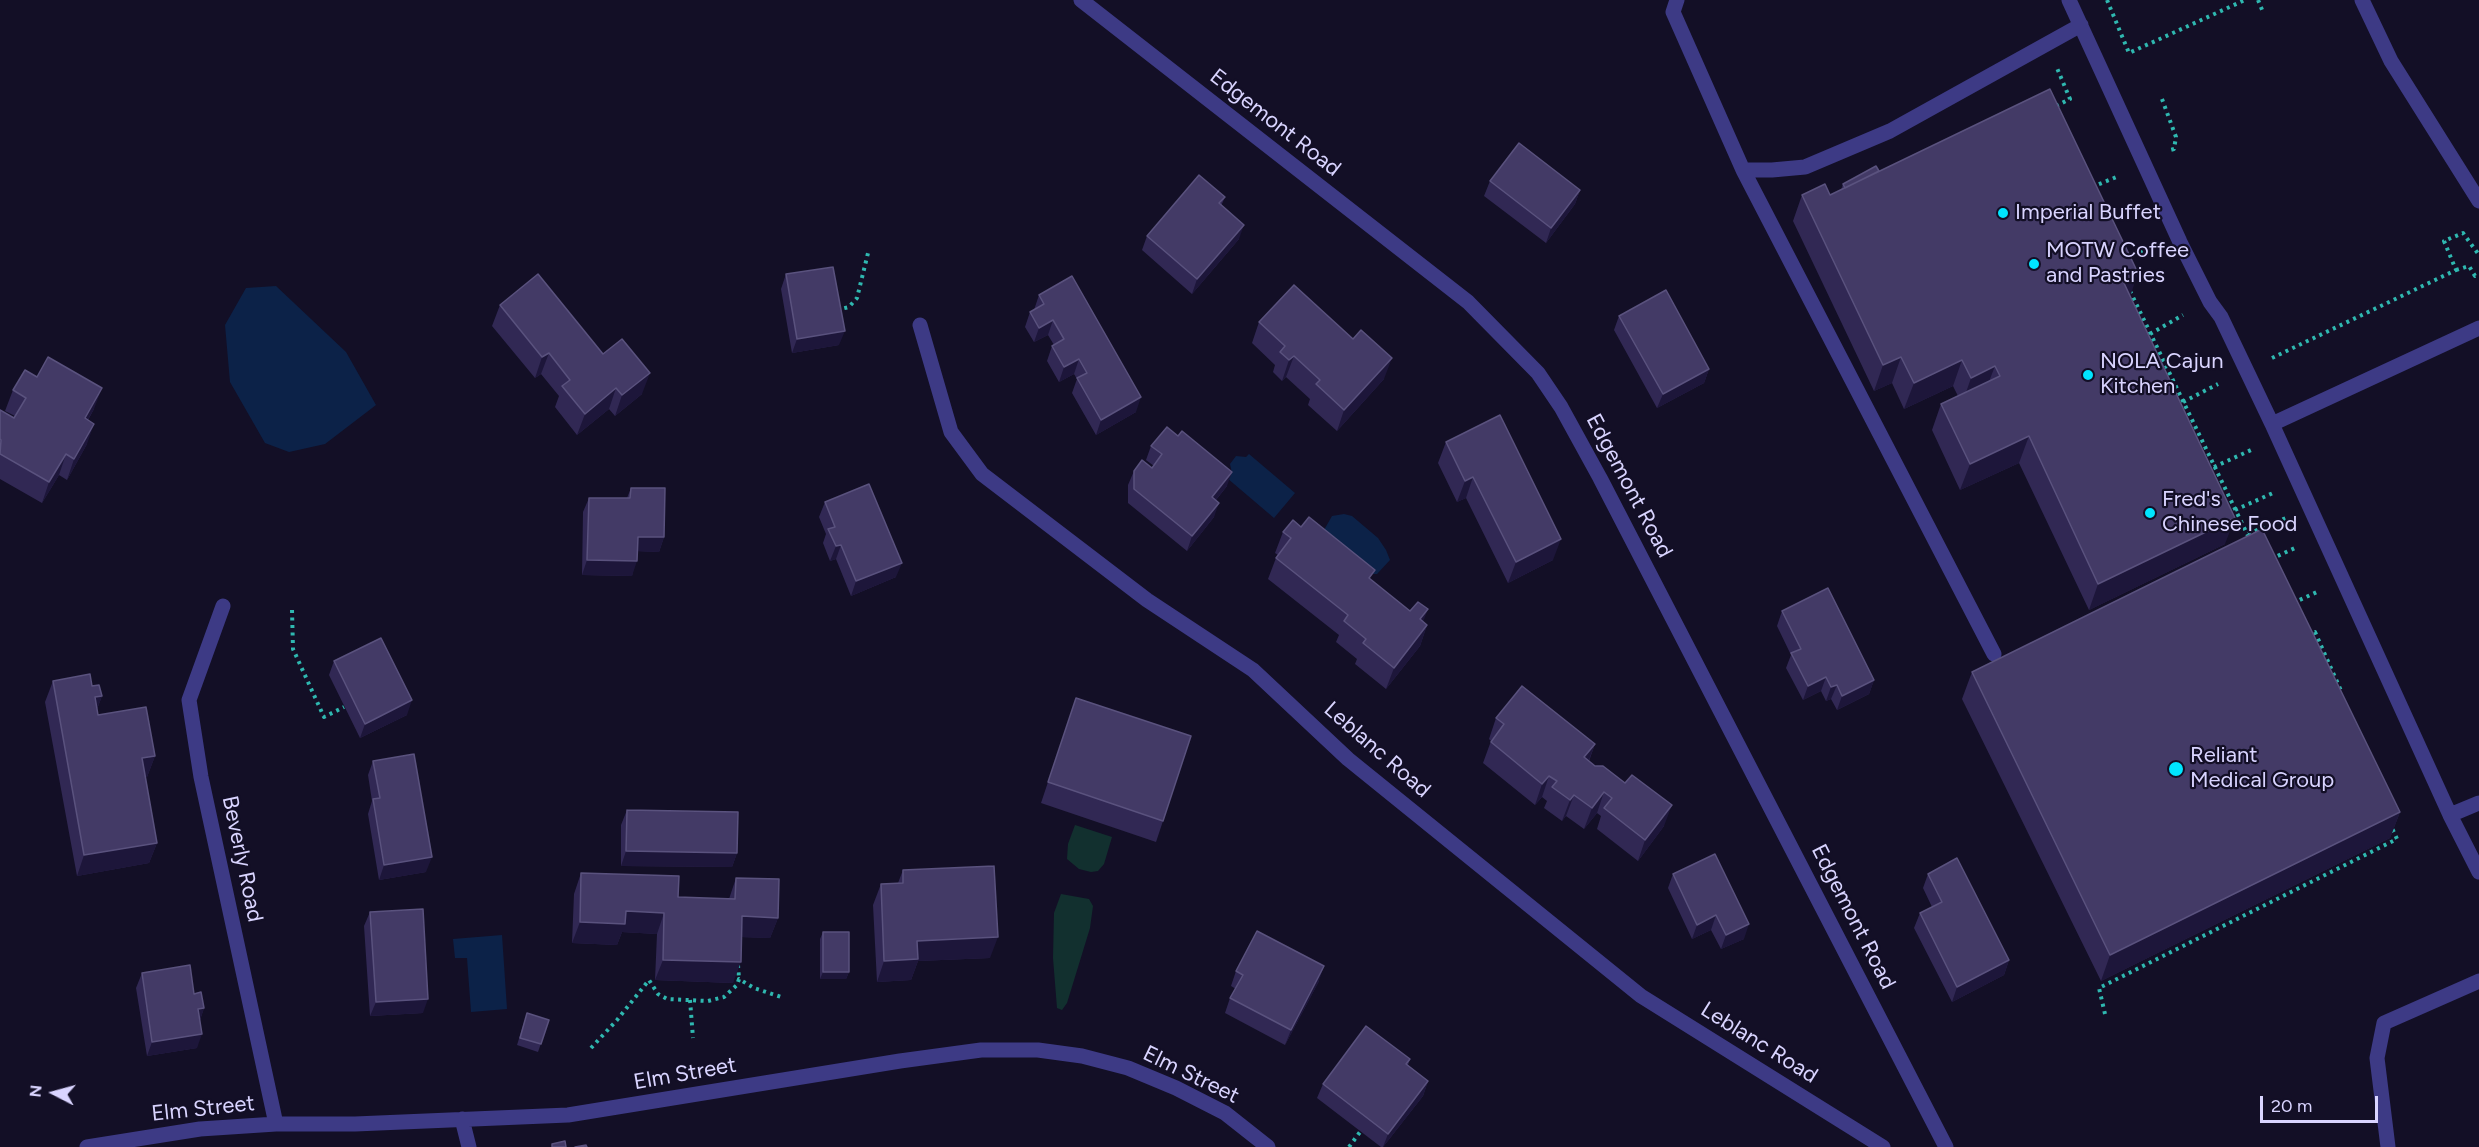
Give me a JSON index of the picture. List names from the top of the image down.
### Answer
{
  "streets": {
    "street": [
      "Edgemont Road",
      "Leblanc Road",
      "Beverly Road",
      "Elm Street"
    ]
  },
  "crossings": [
    ["Beverly Road", "Elm Street"]
  ],
  "places": [
    "Imperial Buffet",
    "MOTW Coffee and Pastries",
    "NOLA Cajun Kitchen",
    "Fred's Chinese Food",
    "Reliant Medical Group"
  ],
  "scale_bar": "20 m",
  "north": "left"
}
